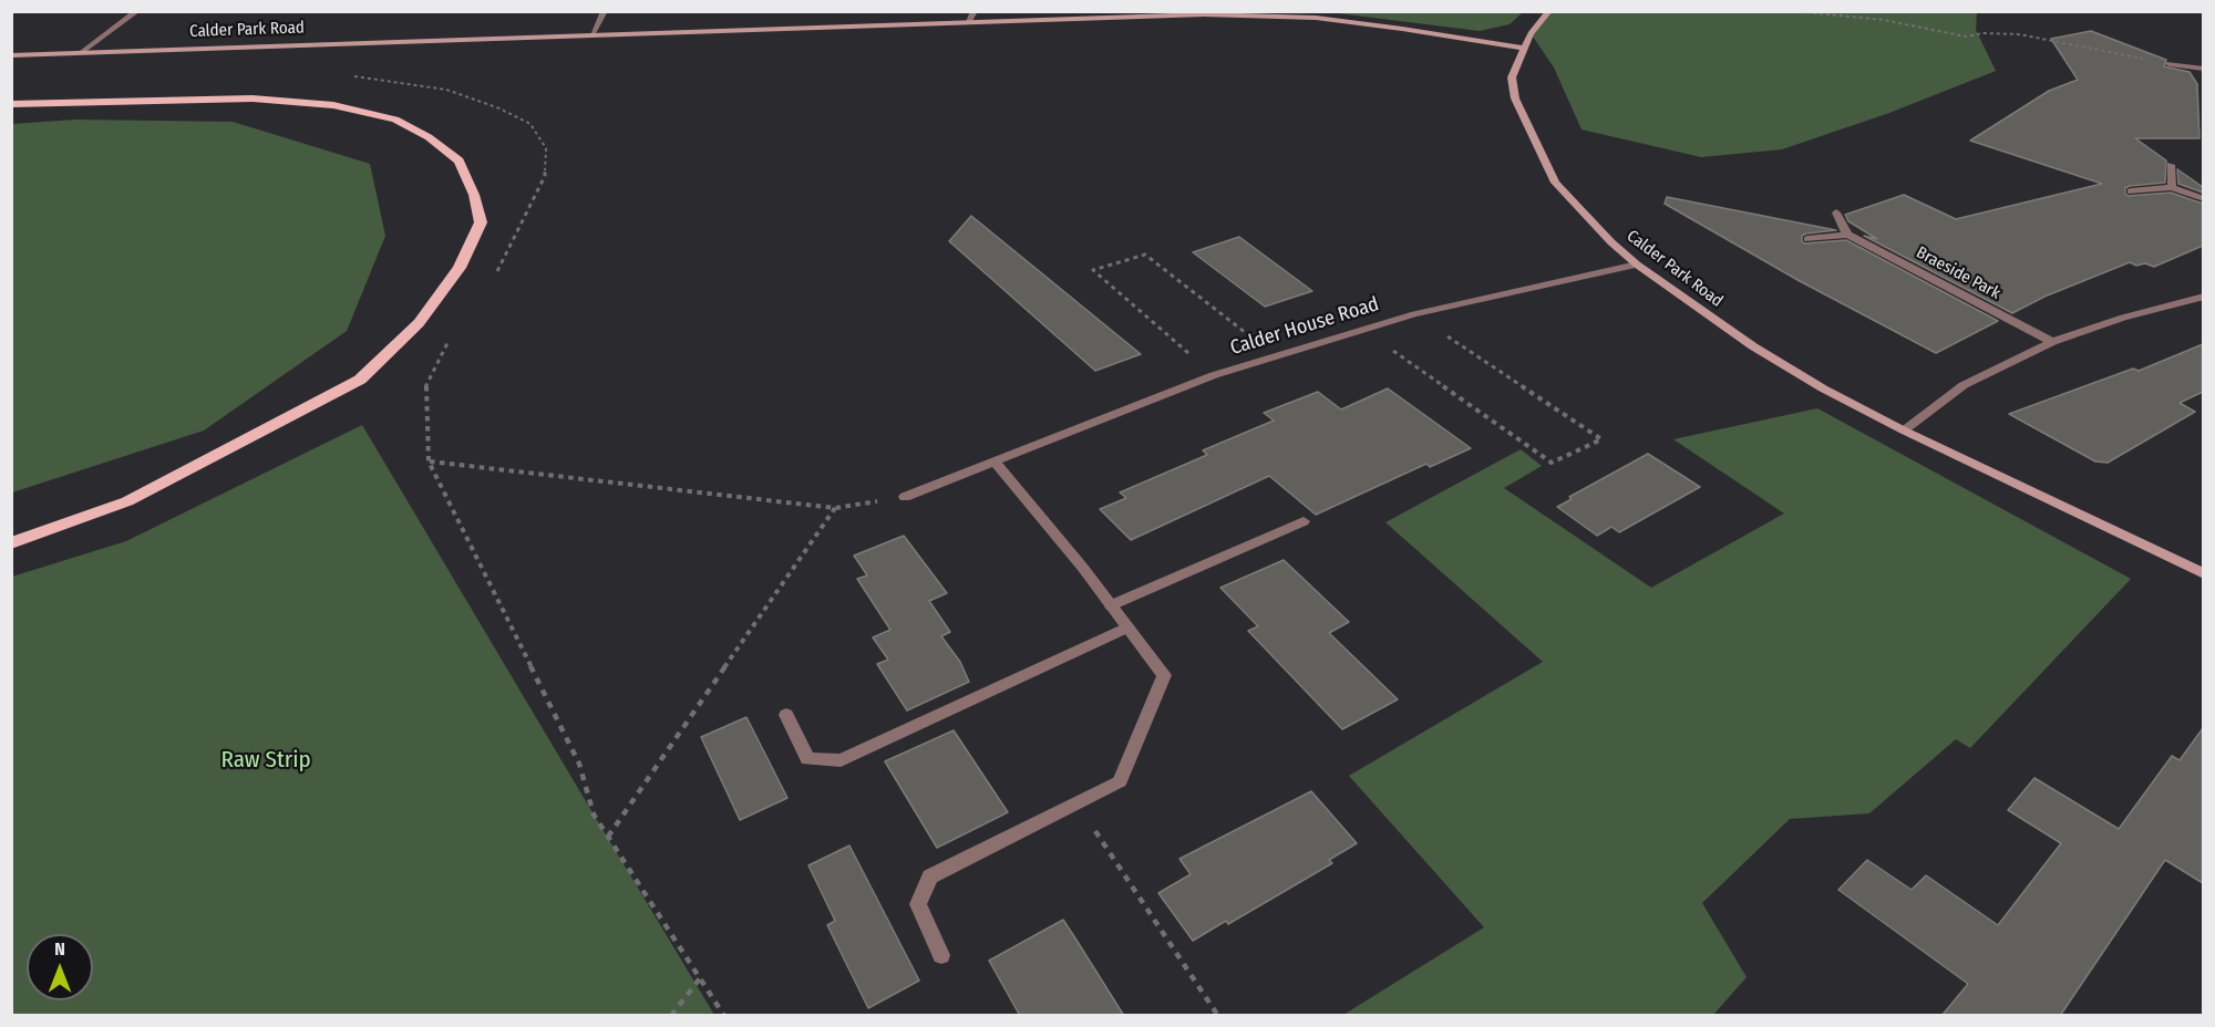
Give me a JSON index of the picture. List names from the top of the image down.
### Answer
{
  "streets": {
    "main road": ["Calder Park Road"],
    "street": ["Braeside Park", "Calder House Road"]
  },
  "crossings": [
    ["Calder Park Road", "Calder House Road"]
  ],
  "parks": ["Raw Strip"],
  "north": "top"
}
